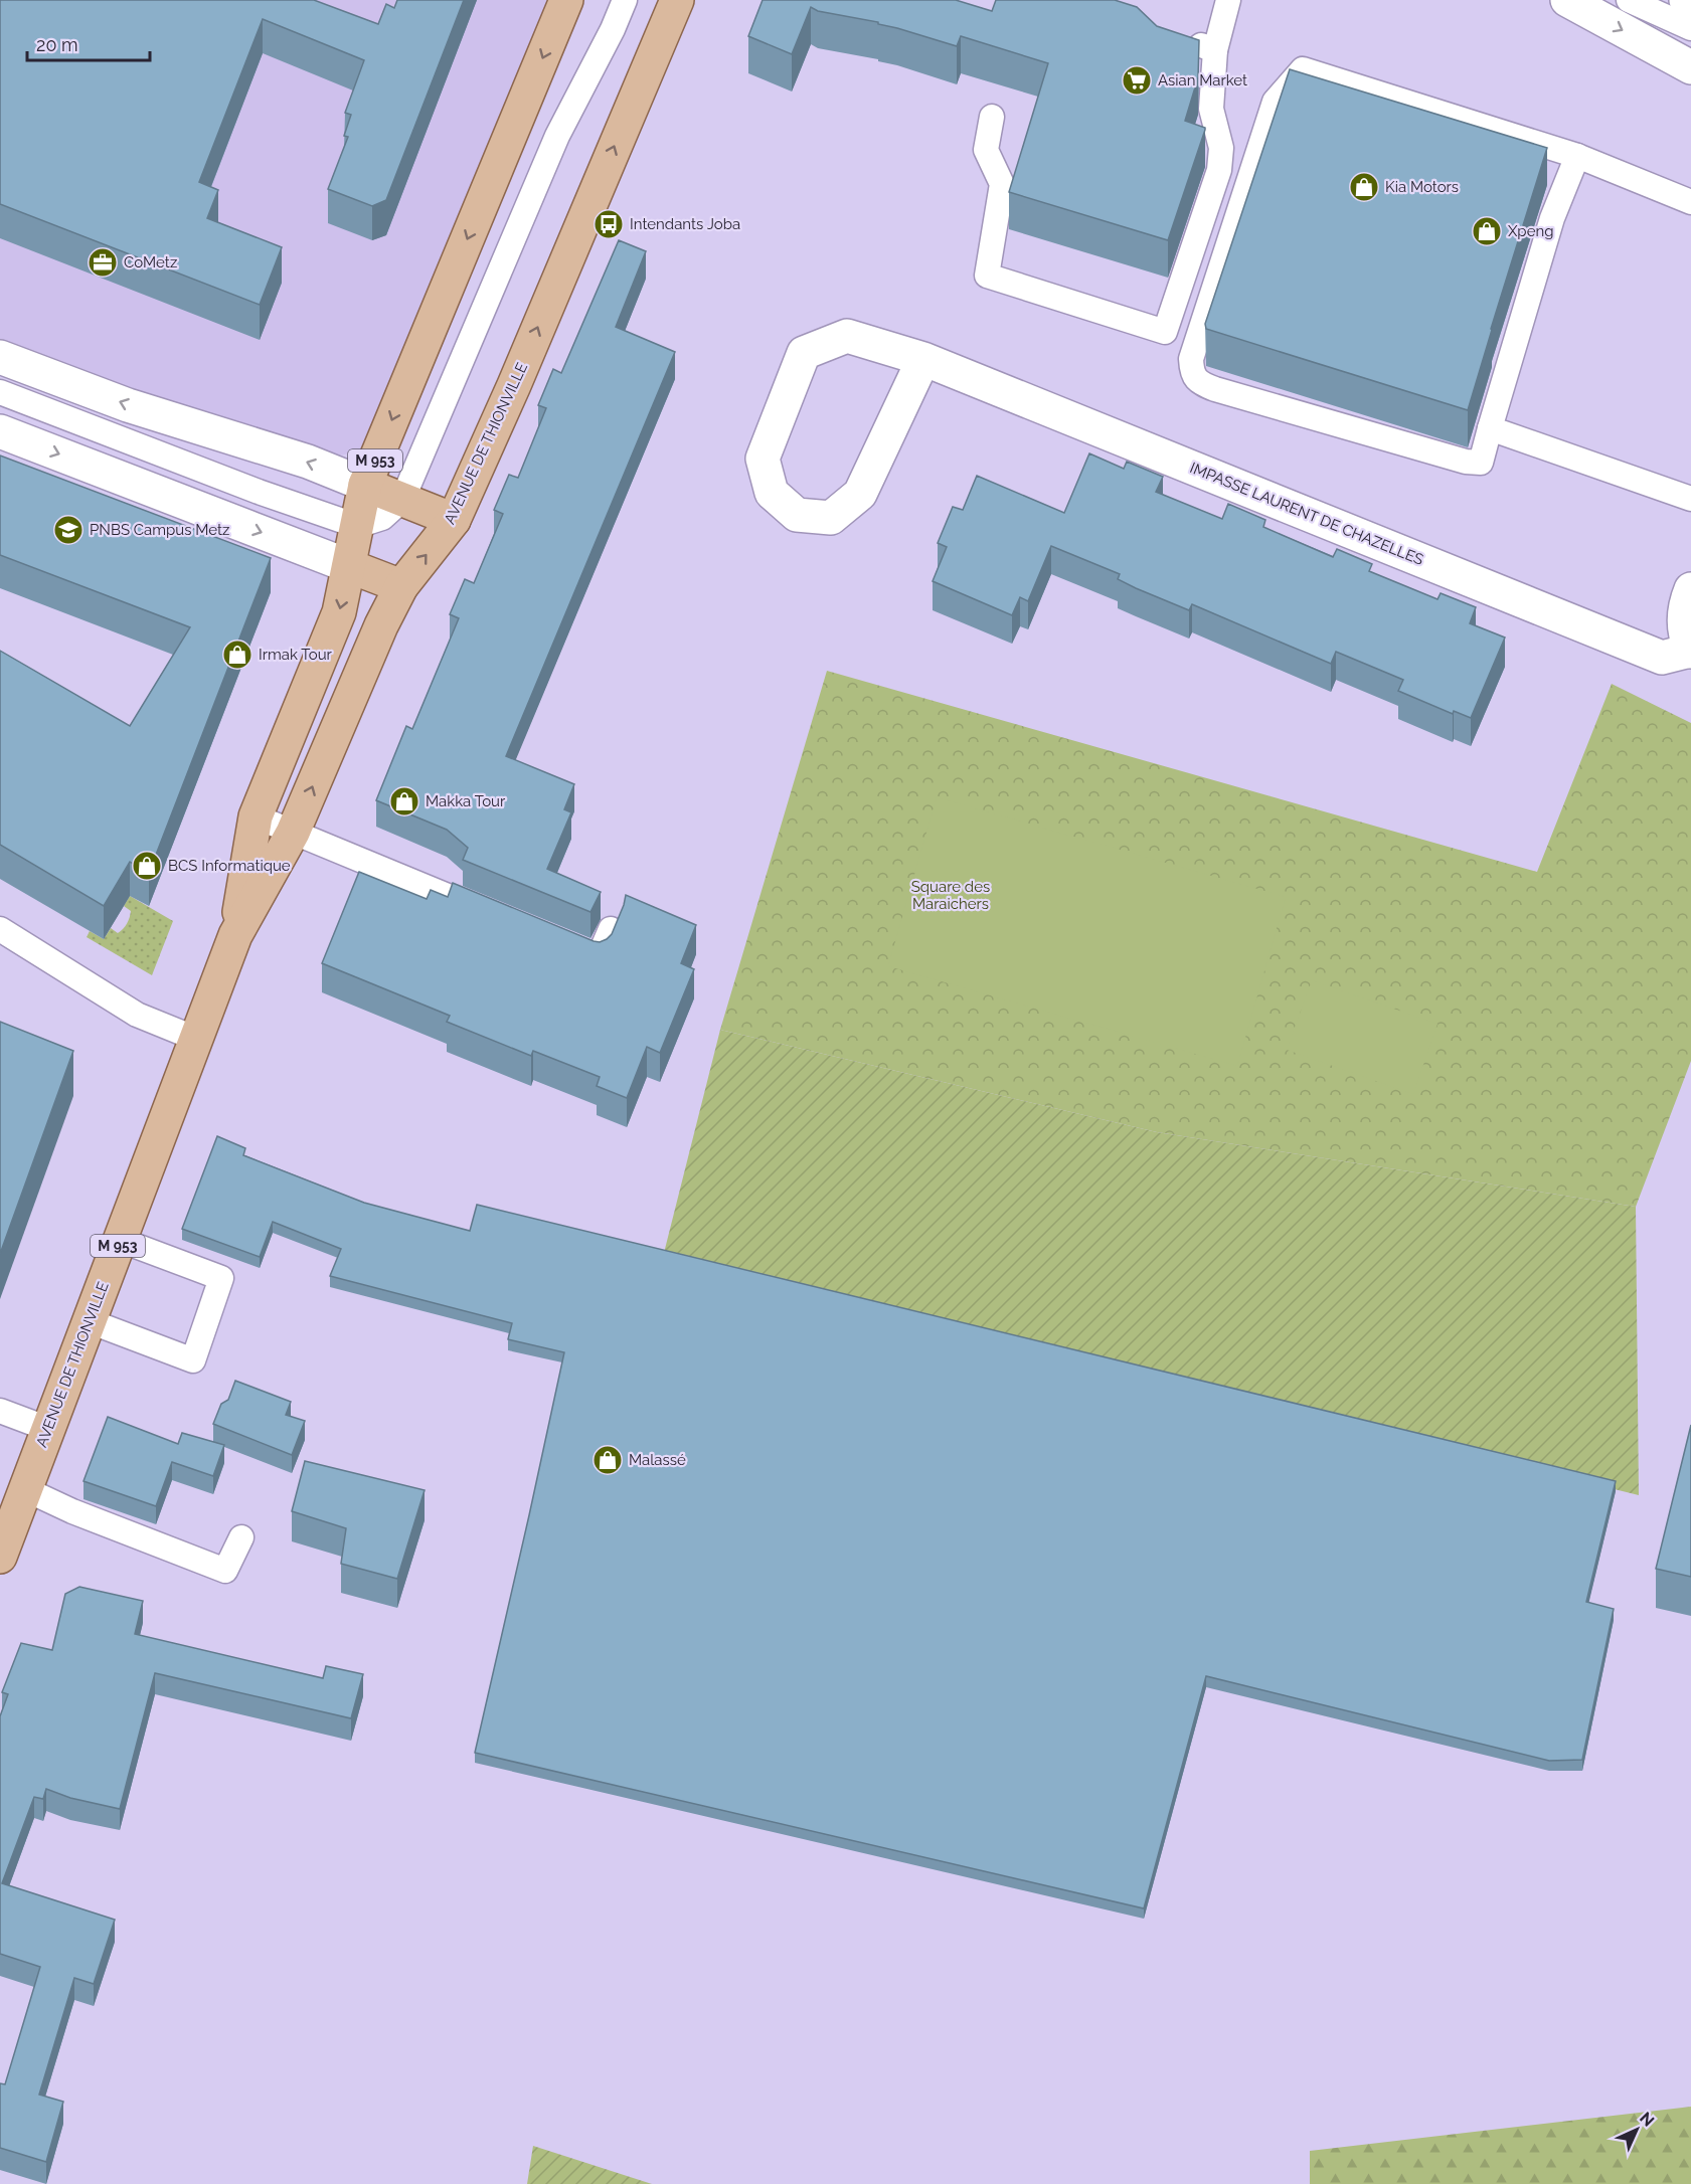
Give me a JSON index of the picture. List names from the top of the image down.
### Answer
{
  "streets": {
    "main road": ["AVENUE DE THIONVILLE", "M 953"],
    "street": ["IMPASSE LAURENT DE CHAZELLES"]
  },
  "crossings": [
    ["AVENUE DE THIONVILLE", "M 953"]
  ],
  "parks": ["Square des Maraichers"],
  "places": {
    "supermarket": ["Asian Market"],
    "shop": [
      "Kia Motors",
      "Xpeng",
      "Irmak Tour",
      "Makka Tour",
      "BCS Informatique",
      "Malassé"
    ],
    "bus stop": ["Intendants Joba"],
    "office": ["CoMetz"],
    "school or university": ["PNBS Campus Metz"]
  },
  "scale_bar": "20 m",
  "north": "top right"
}
